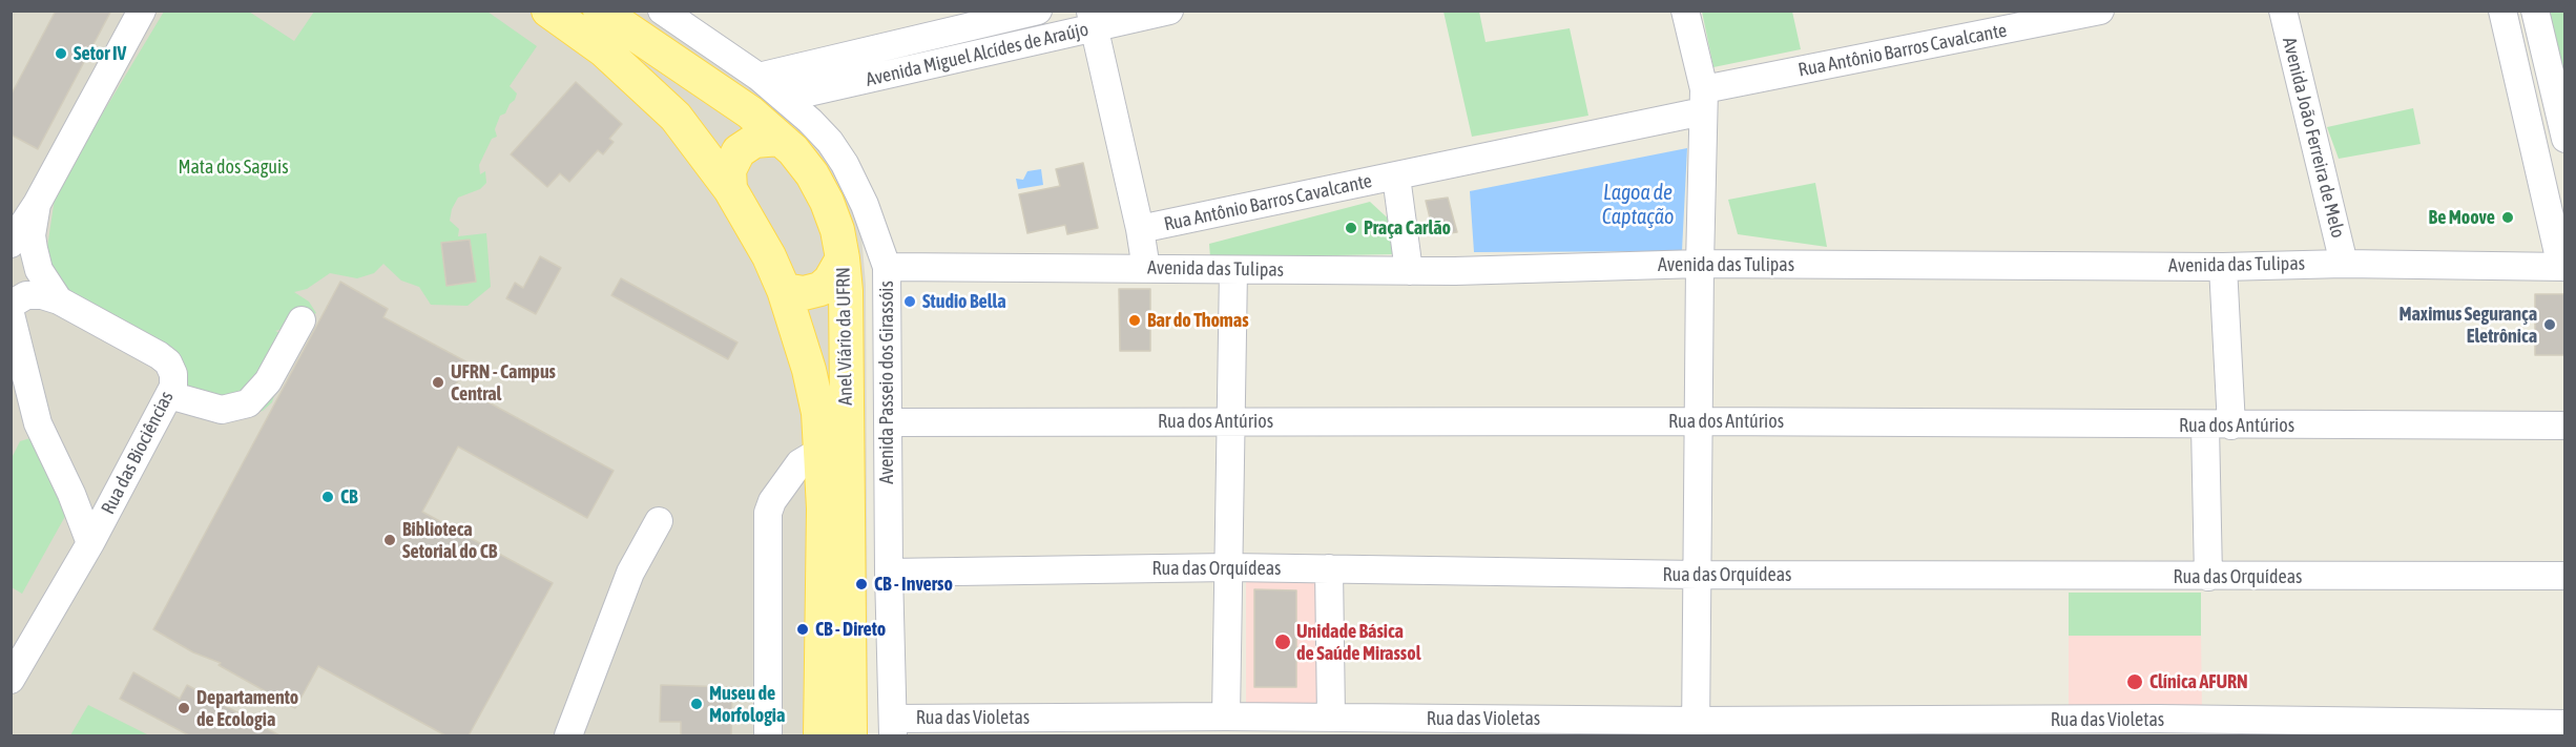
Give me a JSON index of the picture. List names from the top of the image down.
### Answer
{
  "streets": {
    "main road": ["Anel Viário da UFRN"],
    "street": [
      "Rua Antônio Barros Cavalcante",
      "Avenida Miguel Alcídes de Araújo",
      "Avenida João Ferreira de Melo",
      "Avenida das Tulipas",
      "Avenida Passeio dos Girassóis",
      "Rua dos Antúrios",
      "Rua das Biociências",
      "Rua das Orquídeas",
      "Rua das Violetas"
    ]
  },
  "crossings": [
    ["Rua Antônio Barros Cavalcante", "Avenida das Tulipas"],
    ["Avenida Miguel Alcídes de Araújo", "Avenida Passeio dos Girassóis"],
    ["Avenida João Ferreira de Melo", "Avenida das Tulipas"],
    ["Avenida das Tulipas", "Avenida Passeio dos Girassóis"],
    ["Avenida Passeio dos Girassóis", "Rua dos Antúrios"],
    ["Avenida Passeio dos Girassóis", "Rua das Orquídeas"],
    ["Avenida Passeio dos Girassóis", "Rua das Violetas"]
  ],
  "water": ["Lagoa de Captação"],
  "parks": ["Mata dos Saguis"],
  "places": [
    "Setor IV",
    "Be Moove",
    "Praça Carlão",
    "Studio Bella",
    "Bar do Thomas",
    "Maximus Segurança Eletrônica",
    "UFRN - Campus Central",
    "CB",
    "Biblioteca Setorial do CB",
    "CB - Inverso",
    "CB - Direto",
    "Unidade Básica de Saúde Mirassol",
    "Clínica AFURN",
    "Museu de Morfologia",
    "Departamento de Ecologia"
  ]
}
